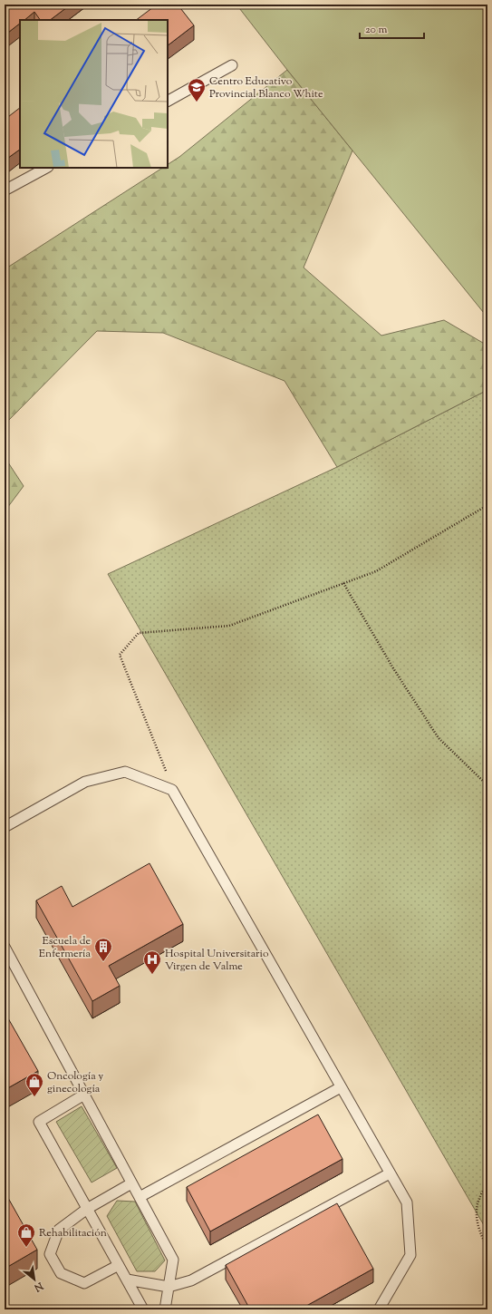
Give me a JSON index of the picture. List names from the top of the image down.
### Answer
{
  "places": {
    "school or university": ["Centro Educativo Provincial Blanco White"],
    "building": ["Escuela de Enfermería"],
    "hospital": ["Hospital Universitario Virgen de Valme"],
    "shop": ["Oncología y ginecología", "Rehabilitación"]
  },
  "scale_bar": "20 m",
  "north": "bottom right"
}
